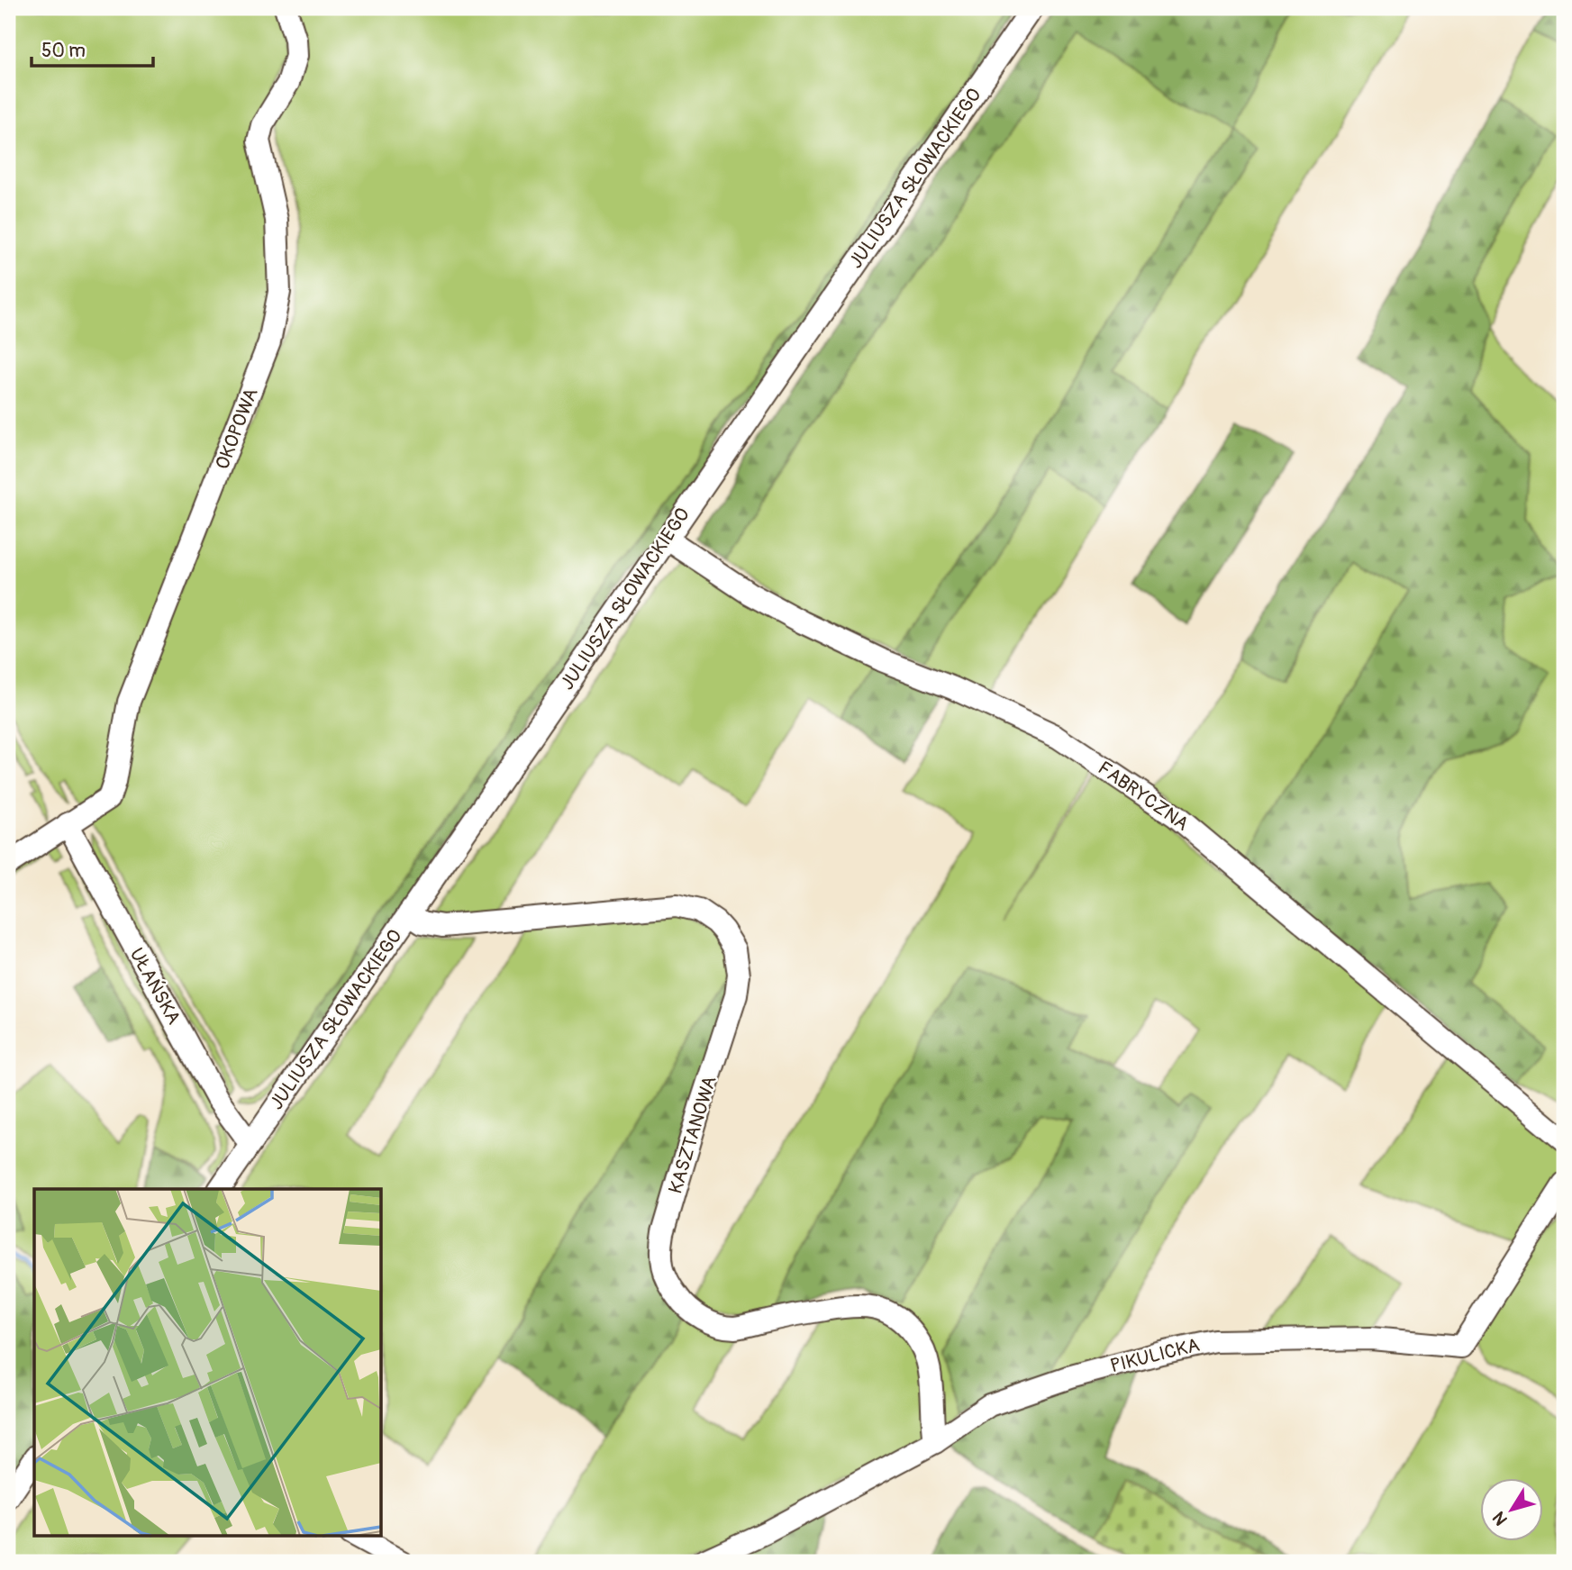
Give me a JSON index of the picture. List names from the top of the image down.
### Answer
{
  "streets": {
    "street": [
      "JULIUSZA SŁOWACKIEGO",
      "OKOPOWA",
      "FABRYCZNA",
      "UŁAŃSKA",
      "KASZTANOWA",
      "PIKULICKA"
    ]
  },
  "crossings": [
    ["JULIUSZA SŁOWACKIEGO", "FABRYCZNA"],
    ["JULIUSZA SŁOWACKIEGO", "UŁAŃSKA"],
    ["JULIUSZA SŁOWACKIEGO", "KASZTANOWA"],
    ["OKOPOWA", "UŁAŃSKA"],
    ["KASZTANOWA", "PIKULICKA"]
  ],
  "scale_bar": "50 m",
  "north": "bottom left"
}
